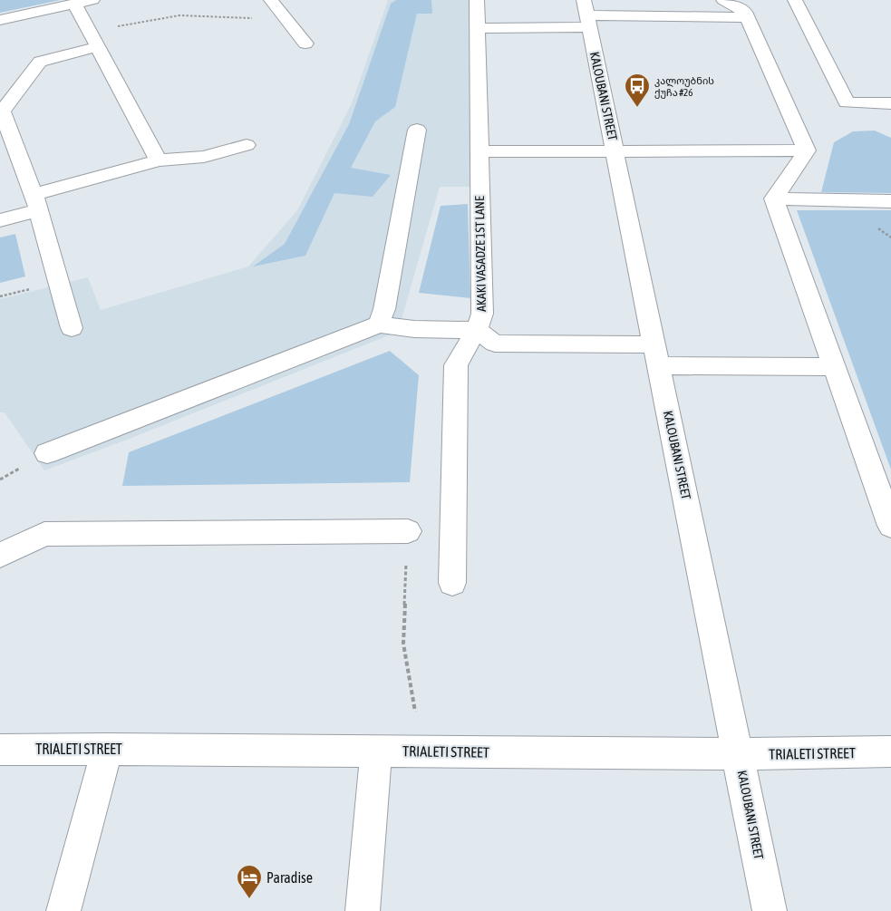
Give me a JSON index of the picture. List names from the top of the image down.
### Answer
{
  "streets": {
    "street": ["KALOUBANI STREET", "AKAKI VASADZE 1ST LANE", "TRIALETI STREET"]
  },
  "crossings": [
    ["KALOUBANI STREET", "TRIALETI STREET"]
  ],
  "places": {
    "bus stop": ["კალოუბნის ქუჩა #26"],
    "hotel": ["Paradise"]
  }
}
